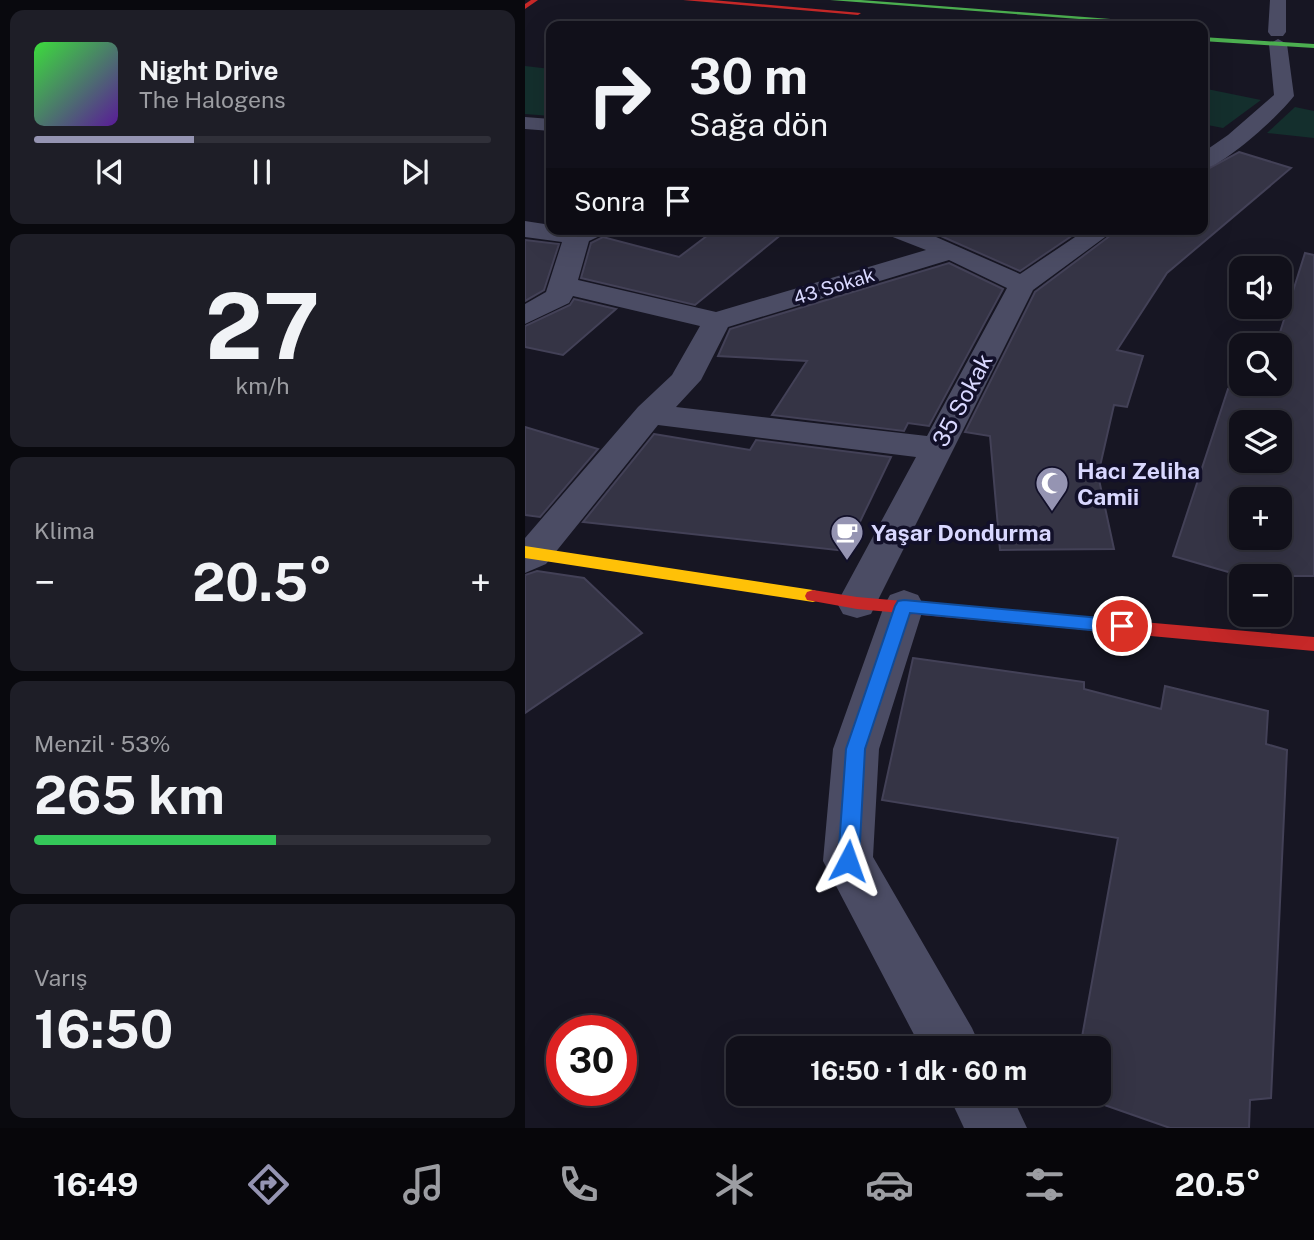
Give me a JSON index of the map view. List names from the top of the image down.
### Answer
{
  "streets": {
    "street": ["43 Sokak", "35 Sokak"]
  },
  "places": {
    "mosque": ["Hacı Zeliha Camii"],
    "cafe": ["Yaşar Dondurma"]
  },
  "page": {
    "turn": ["30 m", "Sağa dön"],
    "song": ["Night Drive", "The Halogens"],
    "then": "Sonra",
    "tile": [
      ["27", "km/h"],
      "Klima",
      ["Menzil · 53%", "265 km"],
      ["Varış", "16:50"]
    ],
    "map_buttons": ["+", "−"],
    "heat": ["−", "20.5°", "+"],
    "limit": "30",
    "trip": "16:50 · 1 dk · 60 m",
    "tabs": ["16:49", "20.5°"]
  }
}
